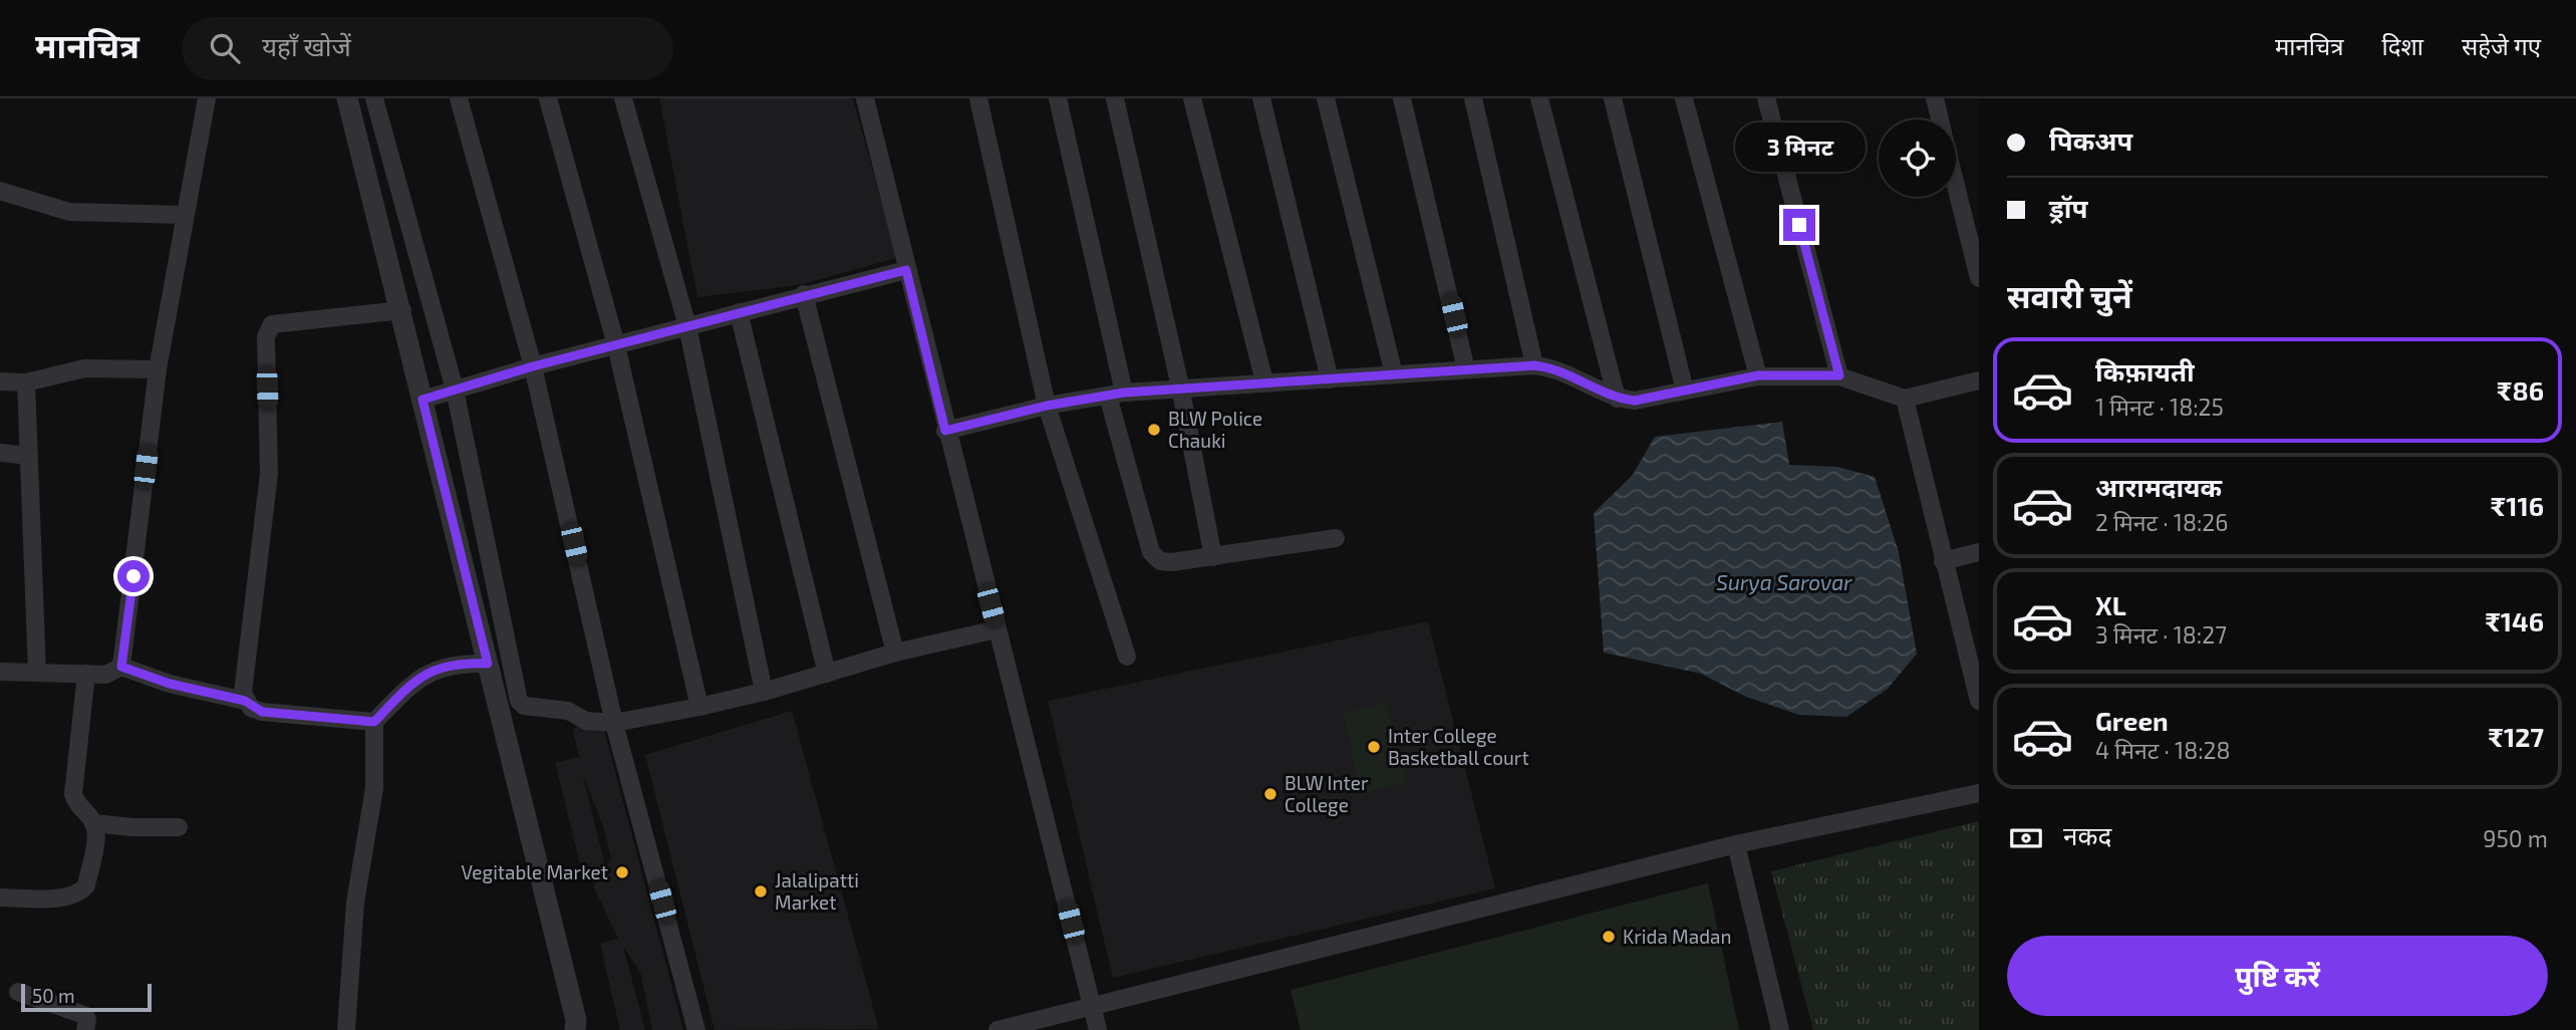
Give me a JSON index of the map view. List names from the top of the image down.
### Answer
{
  "water": ["Surya Sarovar"],
  "places": [
    "BLW Police Chauki",
    "Inter College Basketball court",
    "BLW Inter College",
    "Vegitable Market",
    "Jalalipatti Market",
    "Krida Madan"
  ],
  "scale_bar": "50 m",
  "page": {
    "header": "मानचित्र",
    "search": "यहाँ खोजें",
    "nav": ["मानचित्र", "दिशा", "सहेजे गए"],
    "banner": ["पिकअप", "ड्रॉप"],
    "bubble": "3 मिनट",
    "heading": "सवारी चुनें",
    "list": [
      {
        "name": "किफ़ायती",
        "note": "1 मिनट · 18:25",
        "value": "₹86"
      },
      {
        "name": "आरामदायक",
        "note": "2 मिनट · 18:26",
        "value": "₹116"
      },
      {
        "name": "XL",
        "note": "3 मिनट · 18:27",
        "value": "₹146"
      },
      {
        "name": "Green",
        "note": "4 मिनट · 18:28",
        "value": "₹127"
      }
    ],
    "pay": ["नकद", "950 m"],
    "buttons": "पुष्टि करें",
    "scale": "50 m"
  }
}
